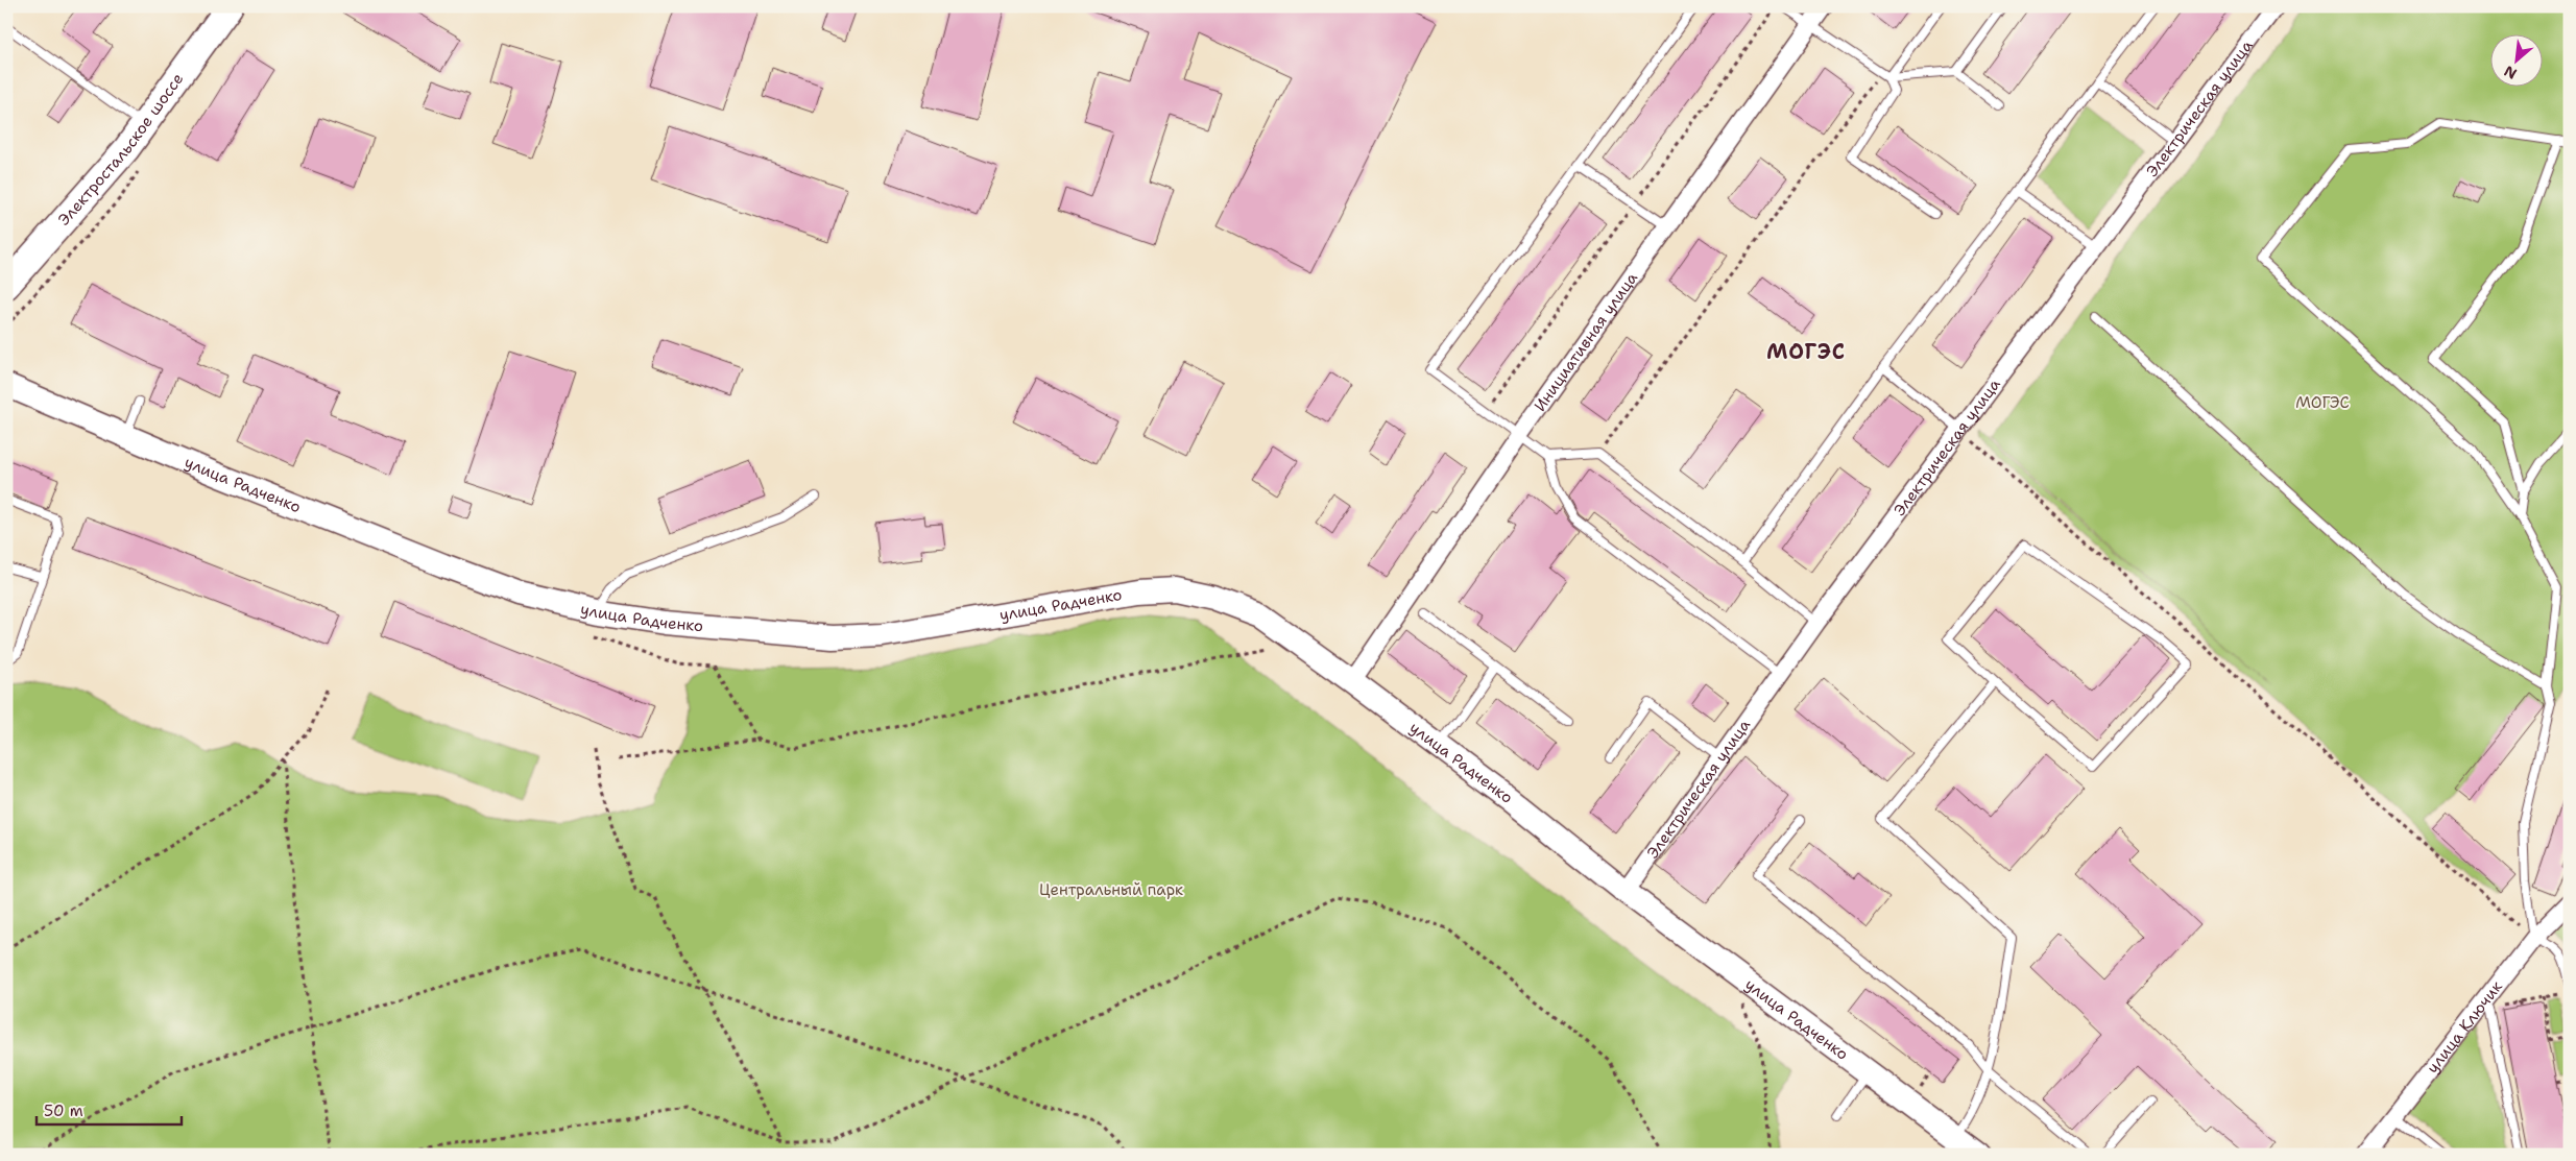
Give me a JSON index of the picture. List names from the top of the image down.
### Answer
{
  "streets": {
    "main road": ["Электростальское шоссе"],
    "street": [
      "Электрическая улица",
      "Инициативная улица",
      "улица Радченко",
      "улица Ключик"
    ]
  },
  "crossings": [
    ["Электрическая улица", "улица Радченко"],
    ["Инициативная улица", "улица Радченко"]
  ],
  "districts": ["МОГЭС"],
  "parks": ["МОГЭС", "Центральный парк"],
  "scale_bar": "50 m",
  "north": "bottom left"
}
